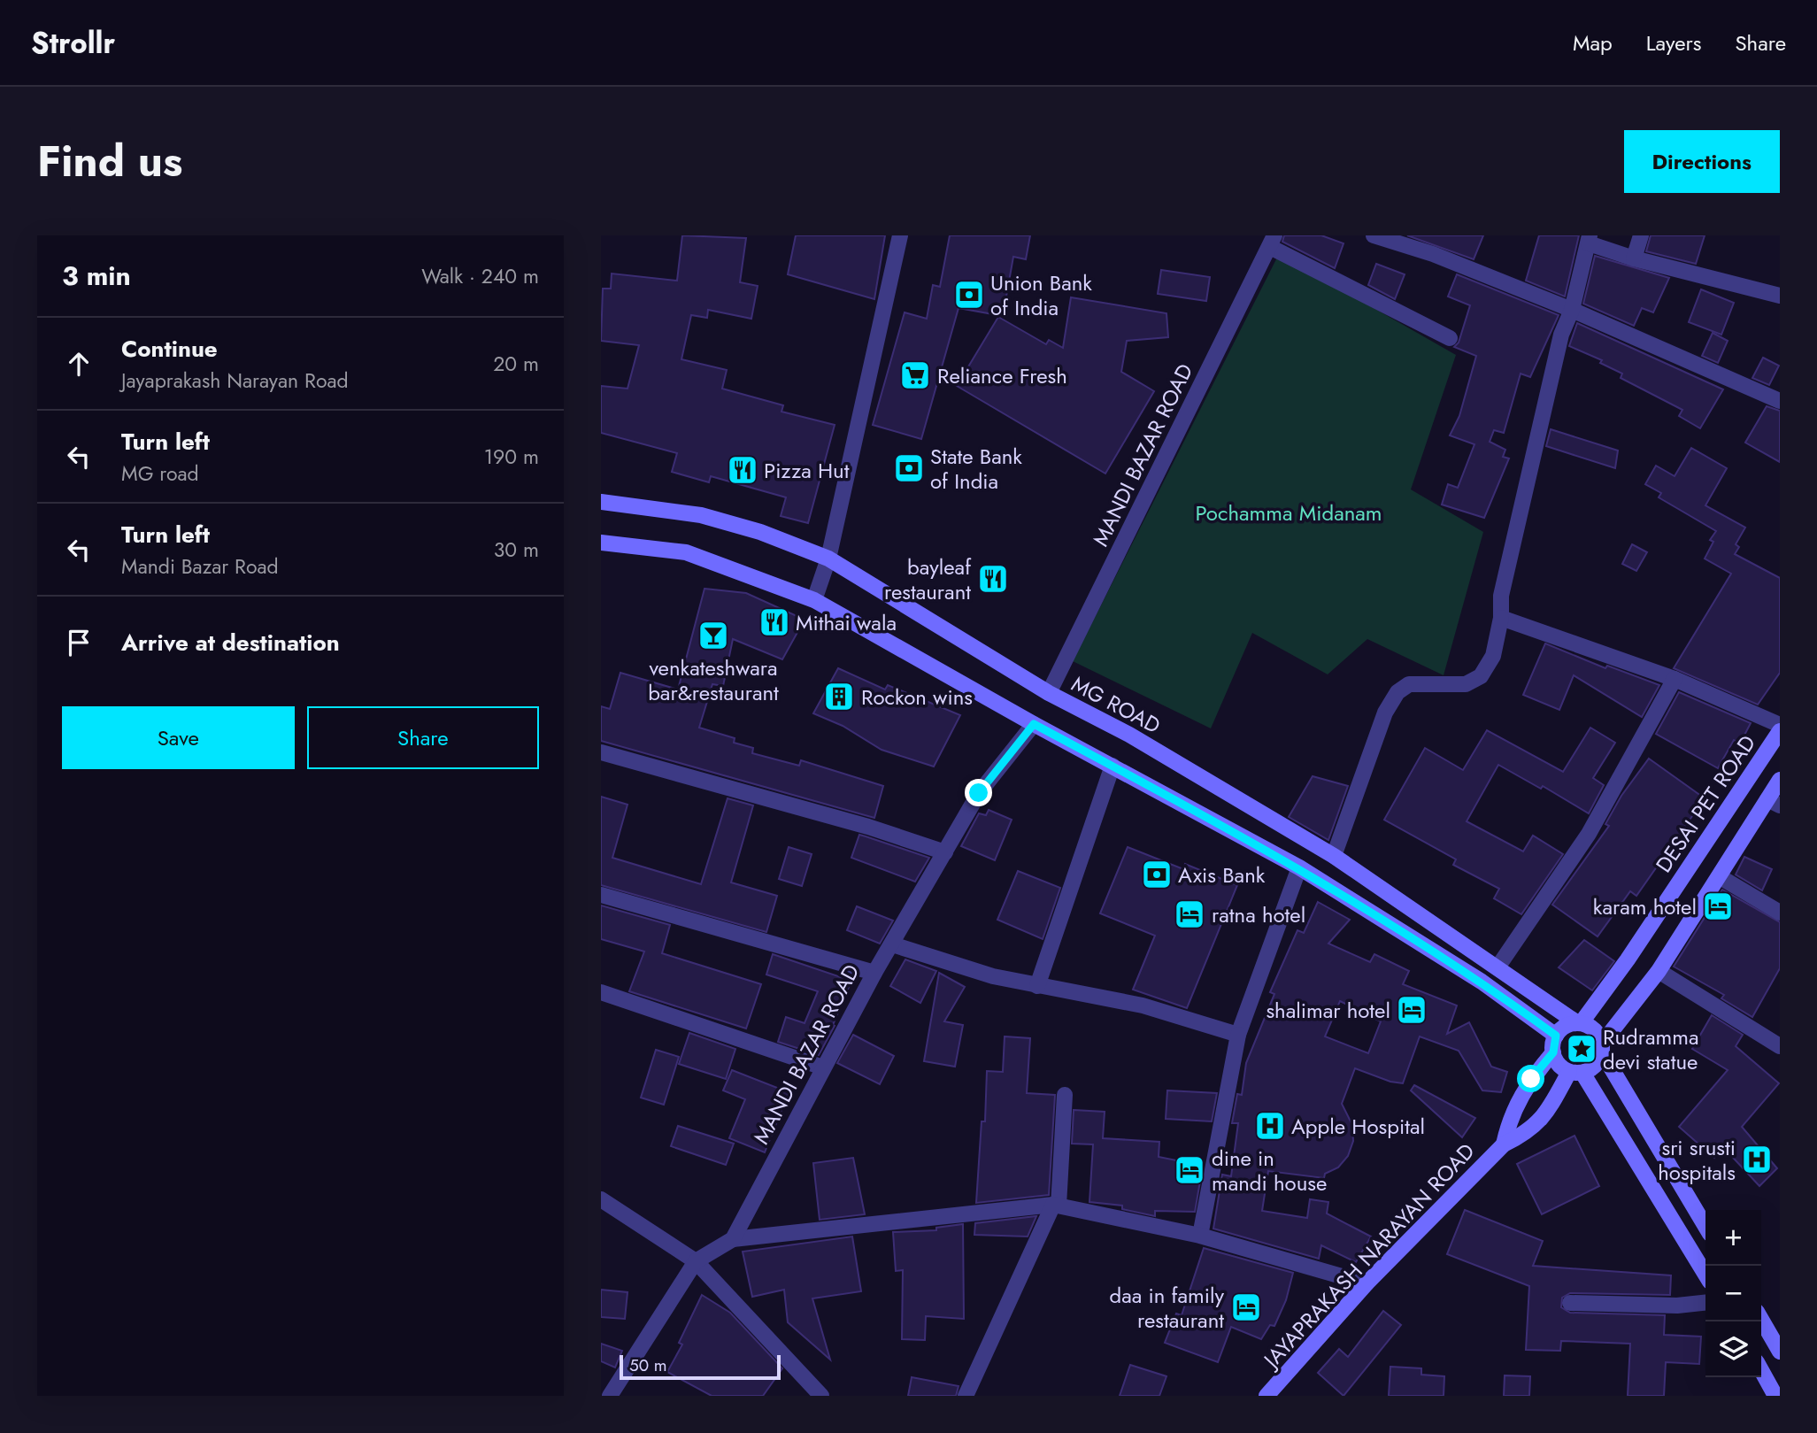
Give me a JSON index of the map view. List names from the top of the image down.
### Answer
{
  "streets": {
    "main road": ["MG ROAD", "DESAI PET ROAD", "JAYAPRAKASH NARAYAN ROAD"],
    "street": ["MANDI BAZAR ROAD"]
  },
  "crossings": [
    ["MANDI BAZAR ROAD", "MG ROAD"],
    ["MG ROAD", "DESAI PET ROAD"],
    ["MG ROAD", "JAYAPRAKASH NARAYAN ROAD"],
    ["DESAI PET ROAD", "JAYAPRAKASH NARAYAN ROAD"]
  ],
  "parks": ["Pochamma Midanam"],
  "places": {
    "bank": ["Union Bank of India", "State Bank of India", "Axis Bank"],
    "supermarket": ["Reliance Fresh"],
    "restaurant": ["Pizza Hut", "bayleaf restaurant", "Mithai wala"],
    "bar": ["venkateshwara bar&restaurant"],
    "building": ["Rockon wins"],
    "hotel": [
      "karam hotel",
      "ratna hotel",
      "shalimar hotel",
      "dine in mandi house",
      "daa in family restaurant"
    ],
    "place": ["Rudramma devi statue"],
    "hospital": ["Apple Hospital", "sri srusti hospitals"]
  },
  "scale_bar": "50 m",
  "page": {
    "header": "Strollr",
    "nav": ["Map", "Layers", "Share"],
    "title": "Find us",
    "buttons": [
      "Directions",
      ["Save", "Share"]
    ],
    "heading": ["3 min", "Walk · 240 m"],
    "list": [
      ["Continue", "Jayaprakash Narayan Road", "20 m"],
      ["Turn left", "MG road", "190 m"],
      ["Turn left", "Mandi Bazar Road", "30 m"],
      "Arrive at destination"
    ],
    "map_buttons": ["+", "−"],
    "scale": "50 m"
  }
}
